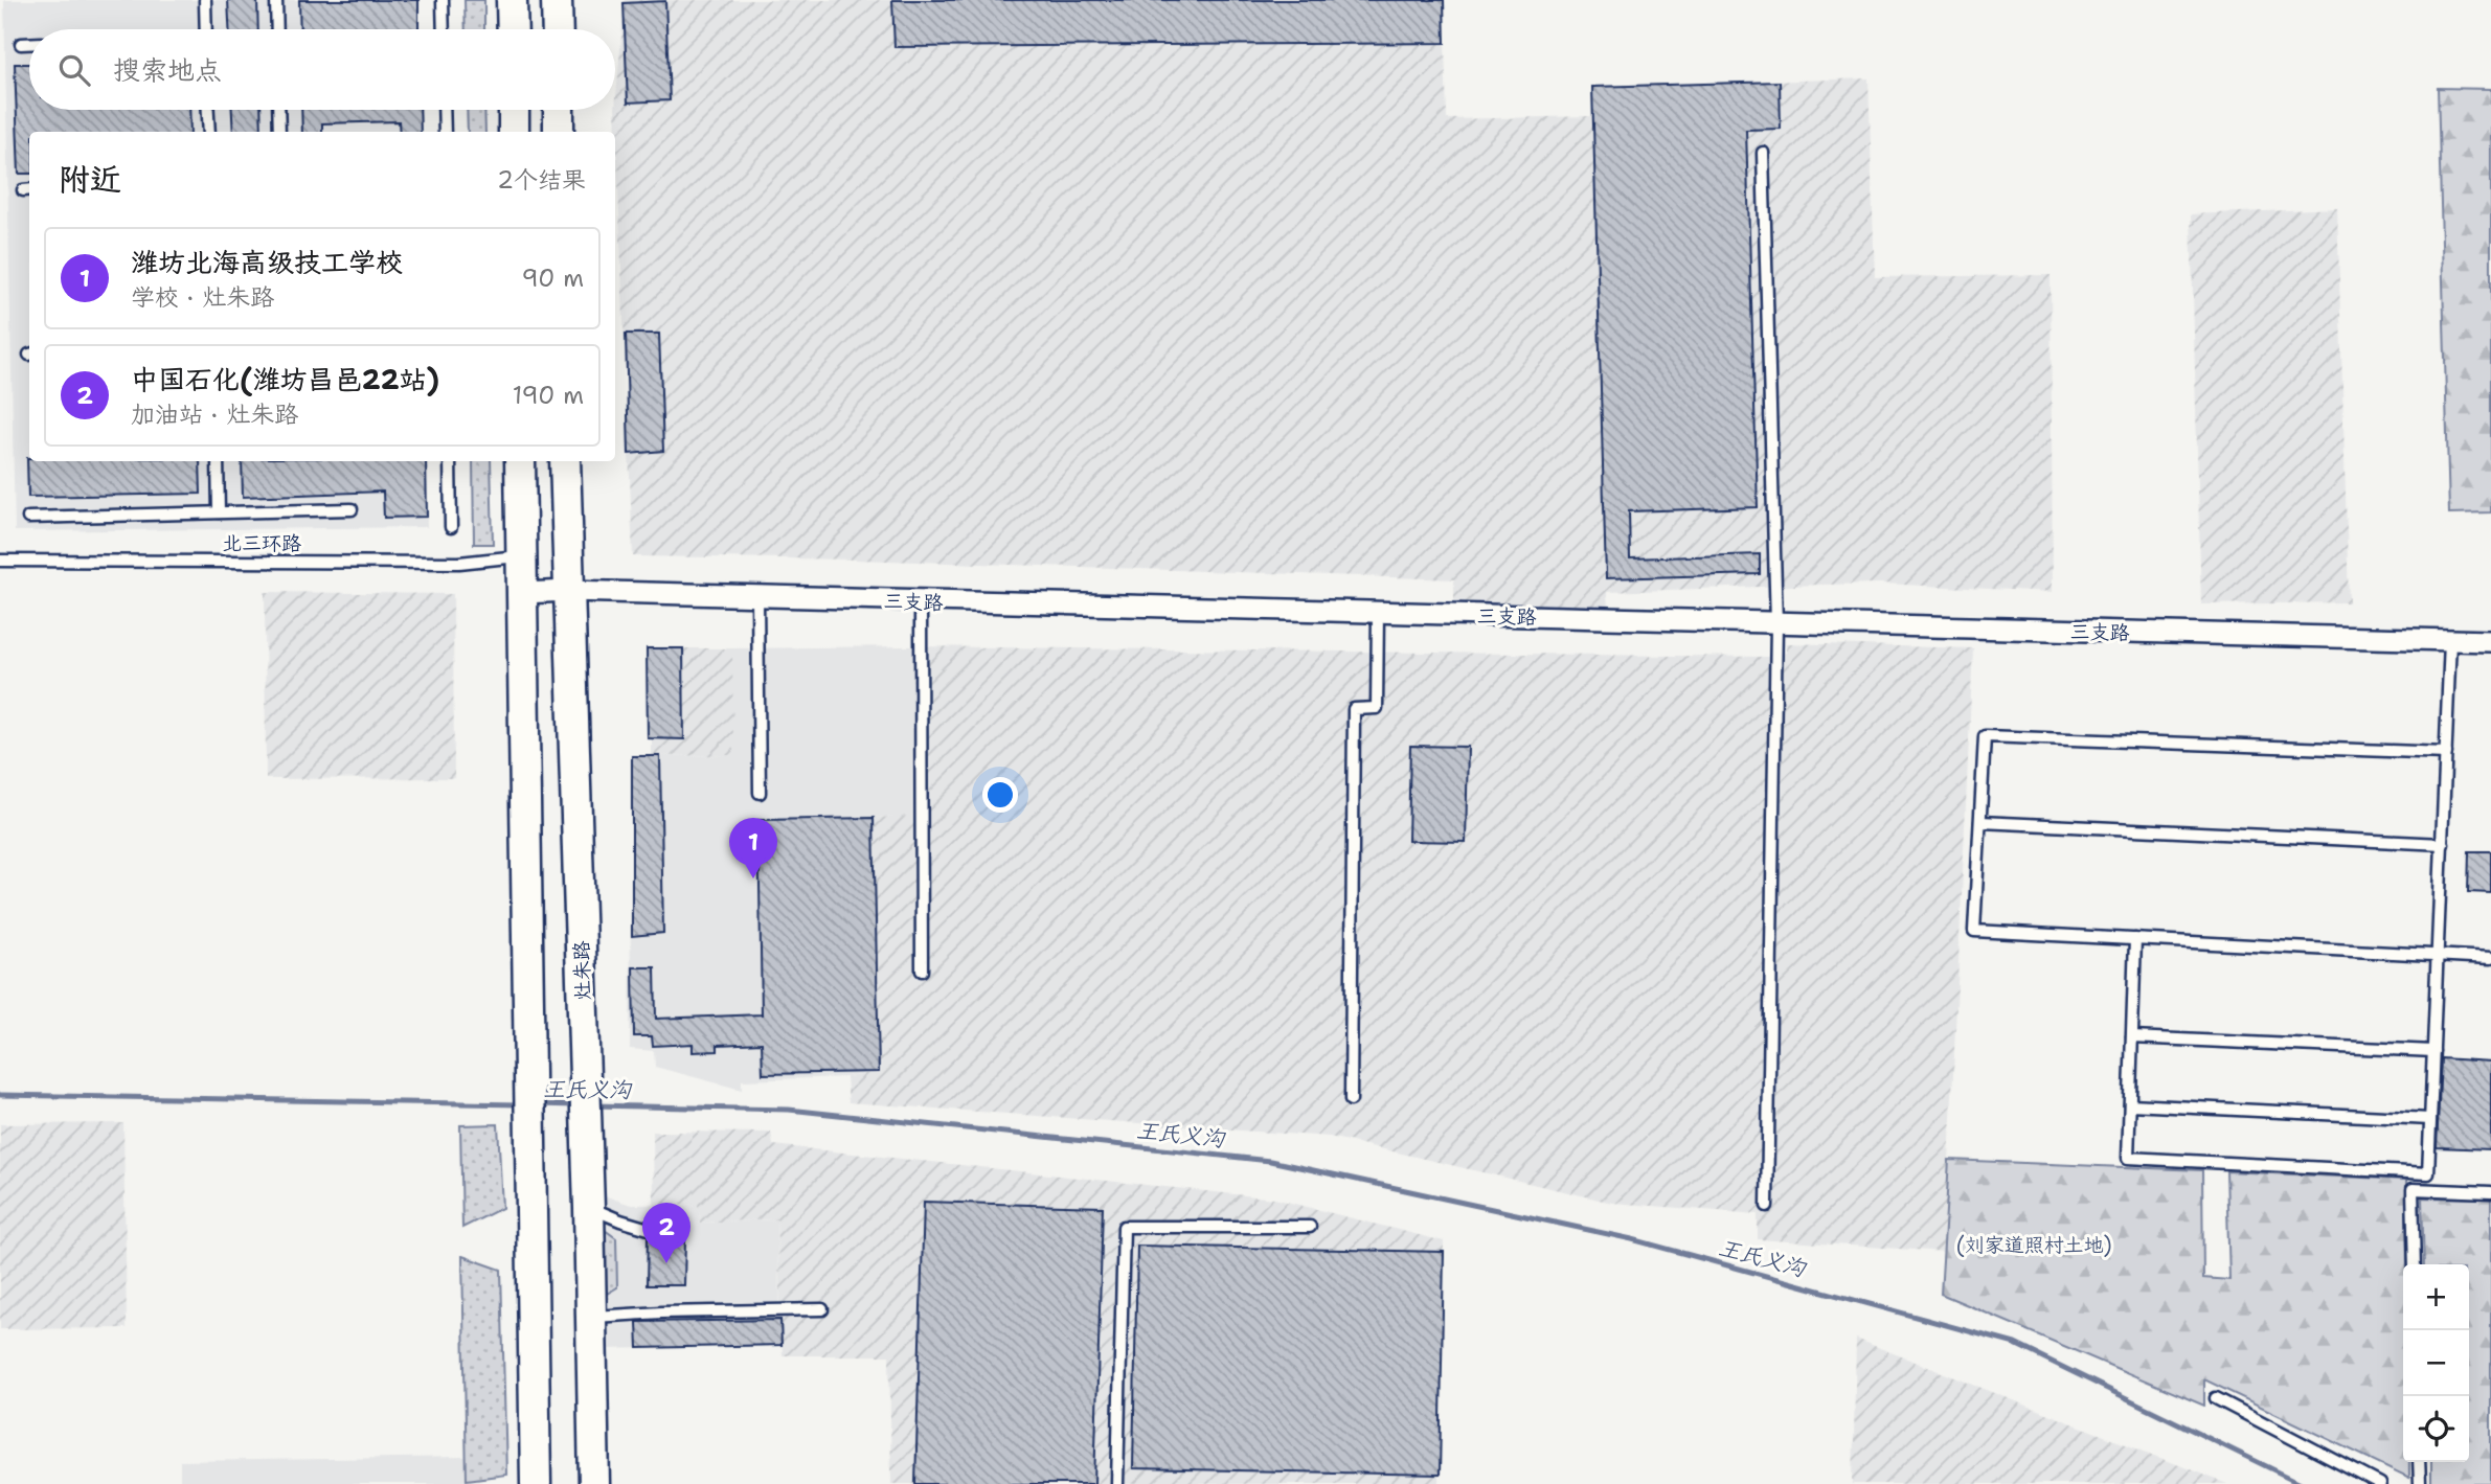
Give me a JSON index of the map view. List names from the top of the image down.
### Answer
{
  "streets": {
    "main road": ["灶朱路"],
    "street": ["三支路"],
    "lane": ["北三环路"]
  },
  "crossings": [
    ["三支路", "灶朱路"]
  ],
  "water": ["王氏义沟"],
  "parks": ["(刘家道照村土地)"],
  "page": {
    "search": "搜索地点",
    "heading": ["附近", "2个结果"],
    "list": [
      {
        "mark": "1",
        "name": "潍坊北海高级技工学校",
        "note": "学校 · 灶朱路",
        "value": "90 m"
      },
      {
        "mark": "2",
        "name": "中国石化(潍坊昌邑22站)",
        "note": "加油站 · 灶朱路",
        "value": "190 m"
      }
    ],
    "pins": ["1", "2"],
    "map_buttons": ["+", "−"]
  }
}
